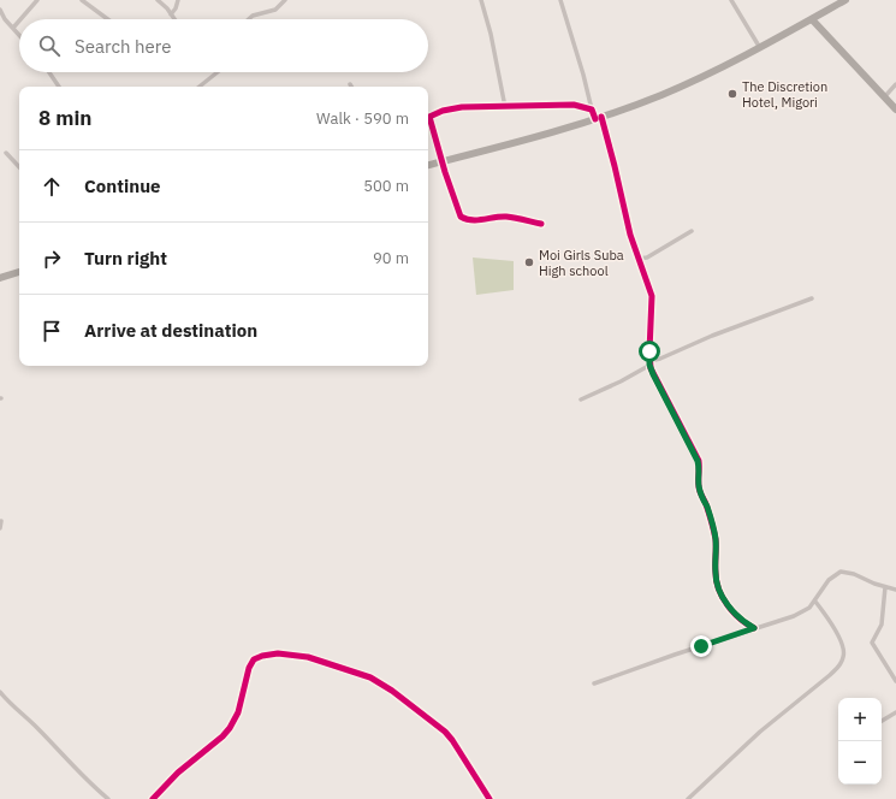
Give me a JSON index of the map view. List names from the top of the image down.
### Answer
{
  "places": ["The Discretion Hotel, Migori", "Moi Girls Suba High school"],
  "page": {
    "search": "Search here",
    "heading": ["8 min", "Walk · 590 m"],
    "list": [
      ["Continue", "500 m"],
      ["Turn right", "90 m"],
      "Arrive at destination"
    ],
    "map_buttons": ["+", "−"]
  }
}
